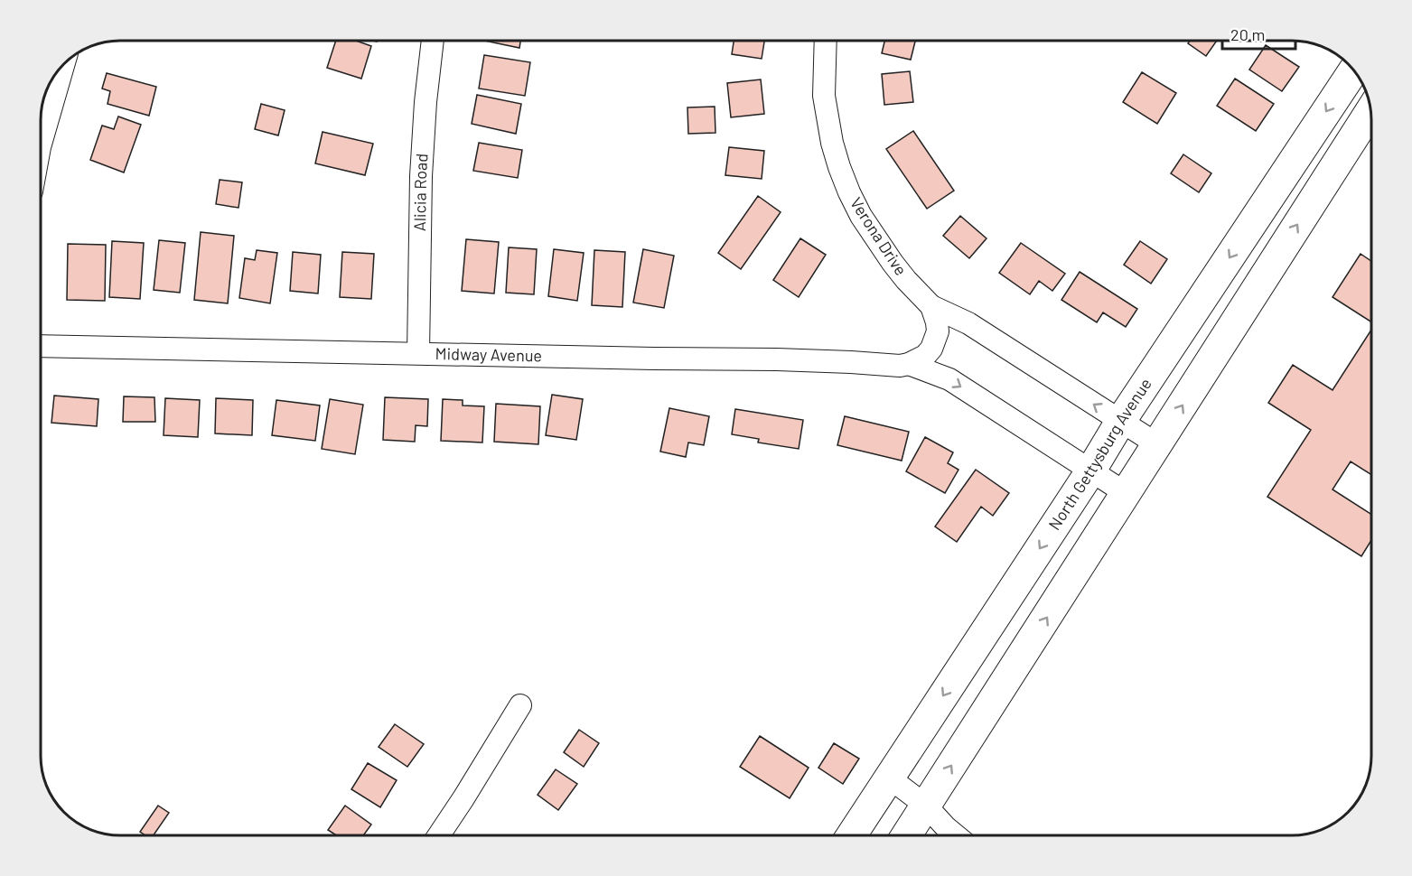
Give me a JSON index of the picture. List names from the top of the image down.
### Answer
{
  "streets": {
    "main road": ["North Gettysburg Avenue"],
    "street": ["Alicia Road", "Verona Drive", "Midway Avenue"]
  },
  "crossings": [
    ["Alicia Road", "Midway Avenue"],
    ["Verona Drive", "Midway Avenue"],
    ["Verona Drive", "North Gettysburg Avenue"]
  ],
  "scale_bar": "20 m"
}
